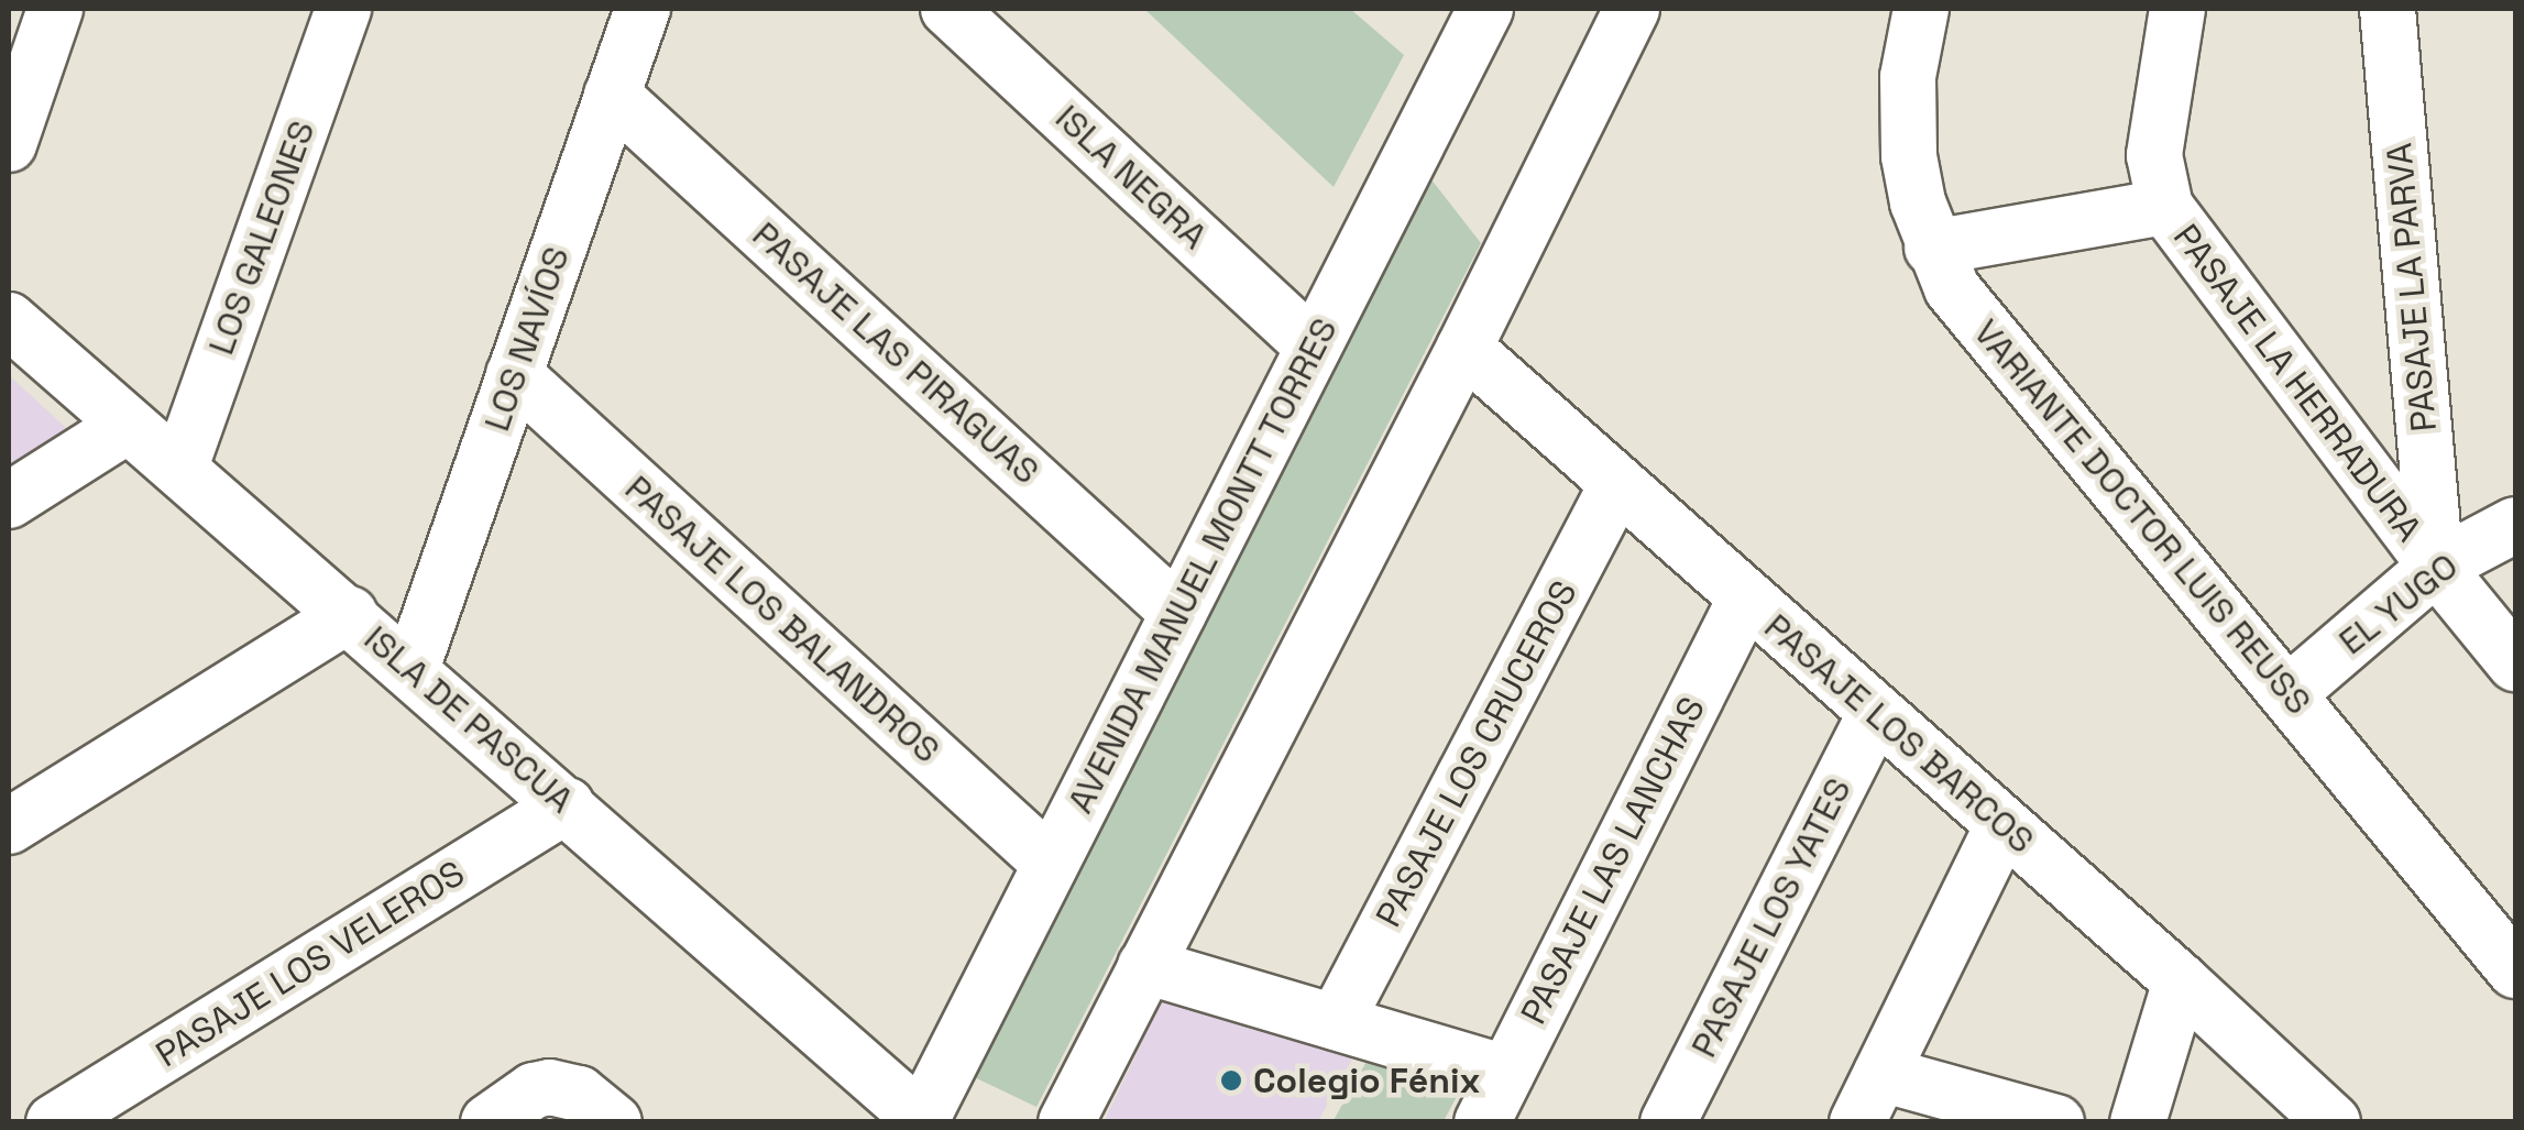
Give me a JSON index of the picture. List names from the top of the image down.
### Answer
{
  "streets": {
    "street": [
      "ISLA NEGRA",
      "LOS GALEONES",
      "PASAJE LA PARVA",
      "LOS NAVÍOS",
      "PASAJE LAS PIRAGUAS",
      "PASAJE LA HERRADURA",
      "VARIANTE DOCTOR LUIS REUSS",
      "AVENIDA MANUEL MONTT TORRES",
      "EL YUGO",
      "PASAJE LOS BALANDROS",
      "ISLA DE PASCUA",
      "PASAJE LOS BARCOS",
      "PASAJE LOS CRUCEROS",
      "PASAJE LAS LANCHAS",
      "PASAJE LOS YATES",
      "PASAJE LOS VELEROS"
    ]
  },
  "crossings": [
    ["ISLA NEGRA", "AVENIDA MANUEL MONTT TORRES"],
    ["LOS GALEONES", "ISLA DE PASCUA"],
    ["PASAJE LA PARVA", "PASAJE LA HERRADURA"],
    ["PASAJE LA PARVA", "EL YUGO"],
    ["LOS NAVÍOS", "PASAJE LAS PIRAGUAS"],
    ["LOS NAVÍOS", "PASAJE LOS BALANDROS"],
    ["LOS NAVÍOS", "ISLA DE PASCUA"],
    ["PASAJE LAS PIRAGUAS", "AVENIDA MANUEL MONTT TORRES"],
    ["PASAJE LA HERRADURA", "EL YUGO"],
    ["VARIANTE DOCTOR LUIS REUSS", "EL YUGO"],
    ["AVENIDA MANUEL MONTT TORRES", "PASAJE LOS BALANDROS"],
    ["AVENIDA MANUEL MONTT TORRES", "ISLA DE PASCUA"],
    ["ISLA DE PASCUA", "PASAJE LOS VELEROS"],
    ["PASAJE LOS BARCOS", "PASAJE LOS CRUCEROS"],
    ["PASAJE LOS BARCOS", "PASAJE LAS LANCHAS"],
    ["PASAJE LOS BARCOS", "PASAJE LOS YATES"]
  ],
  "places": ["Colegio Fénix"]
}
